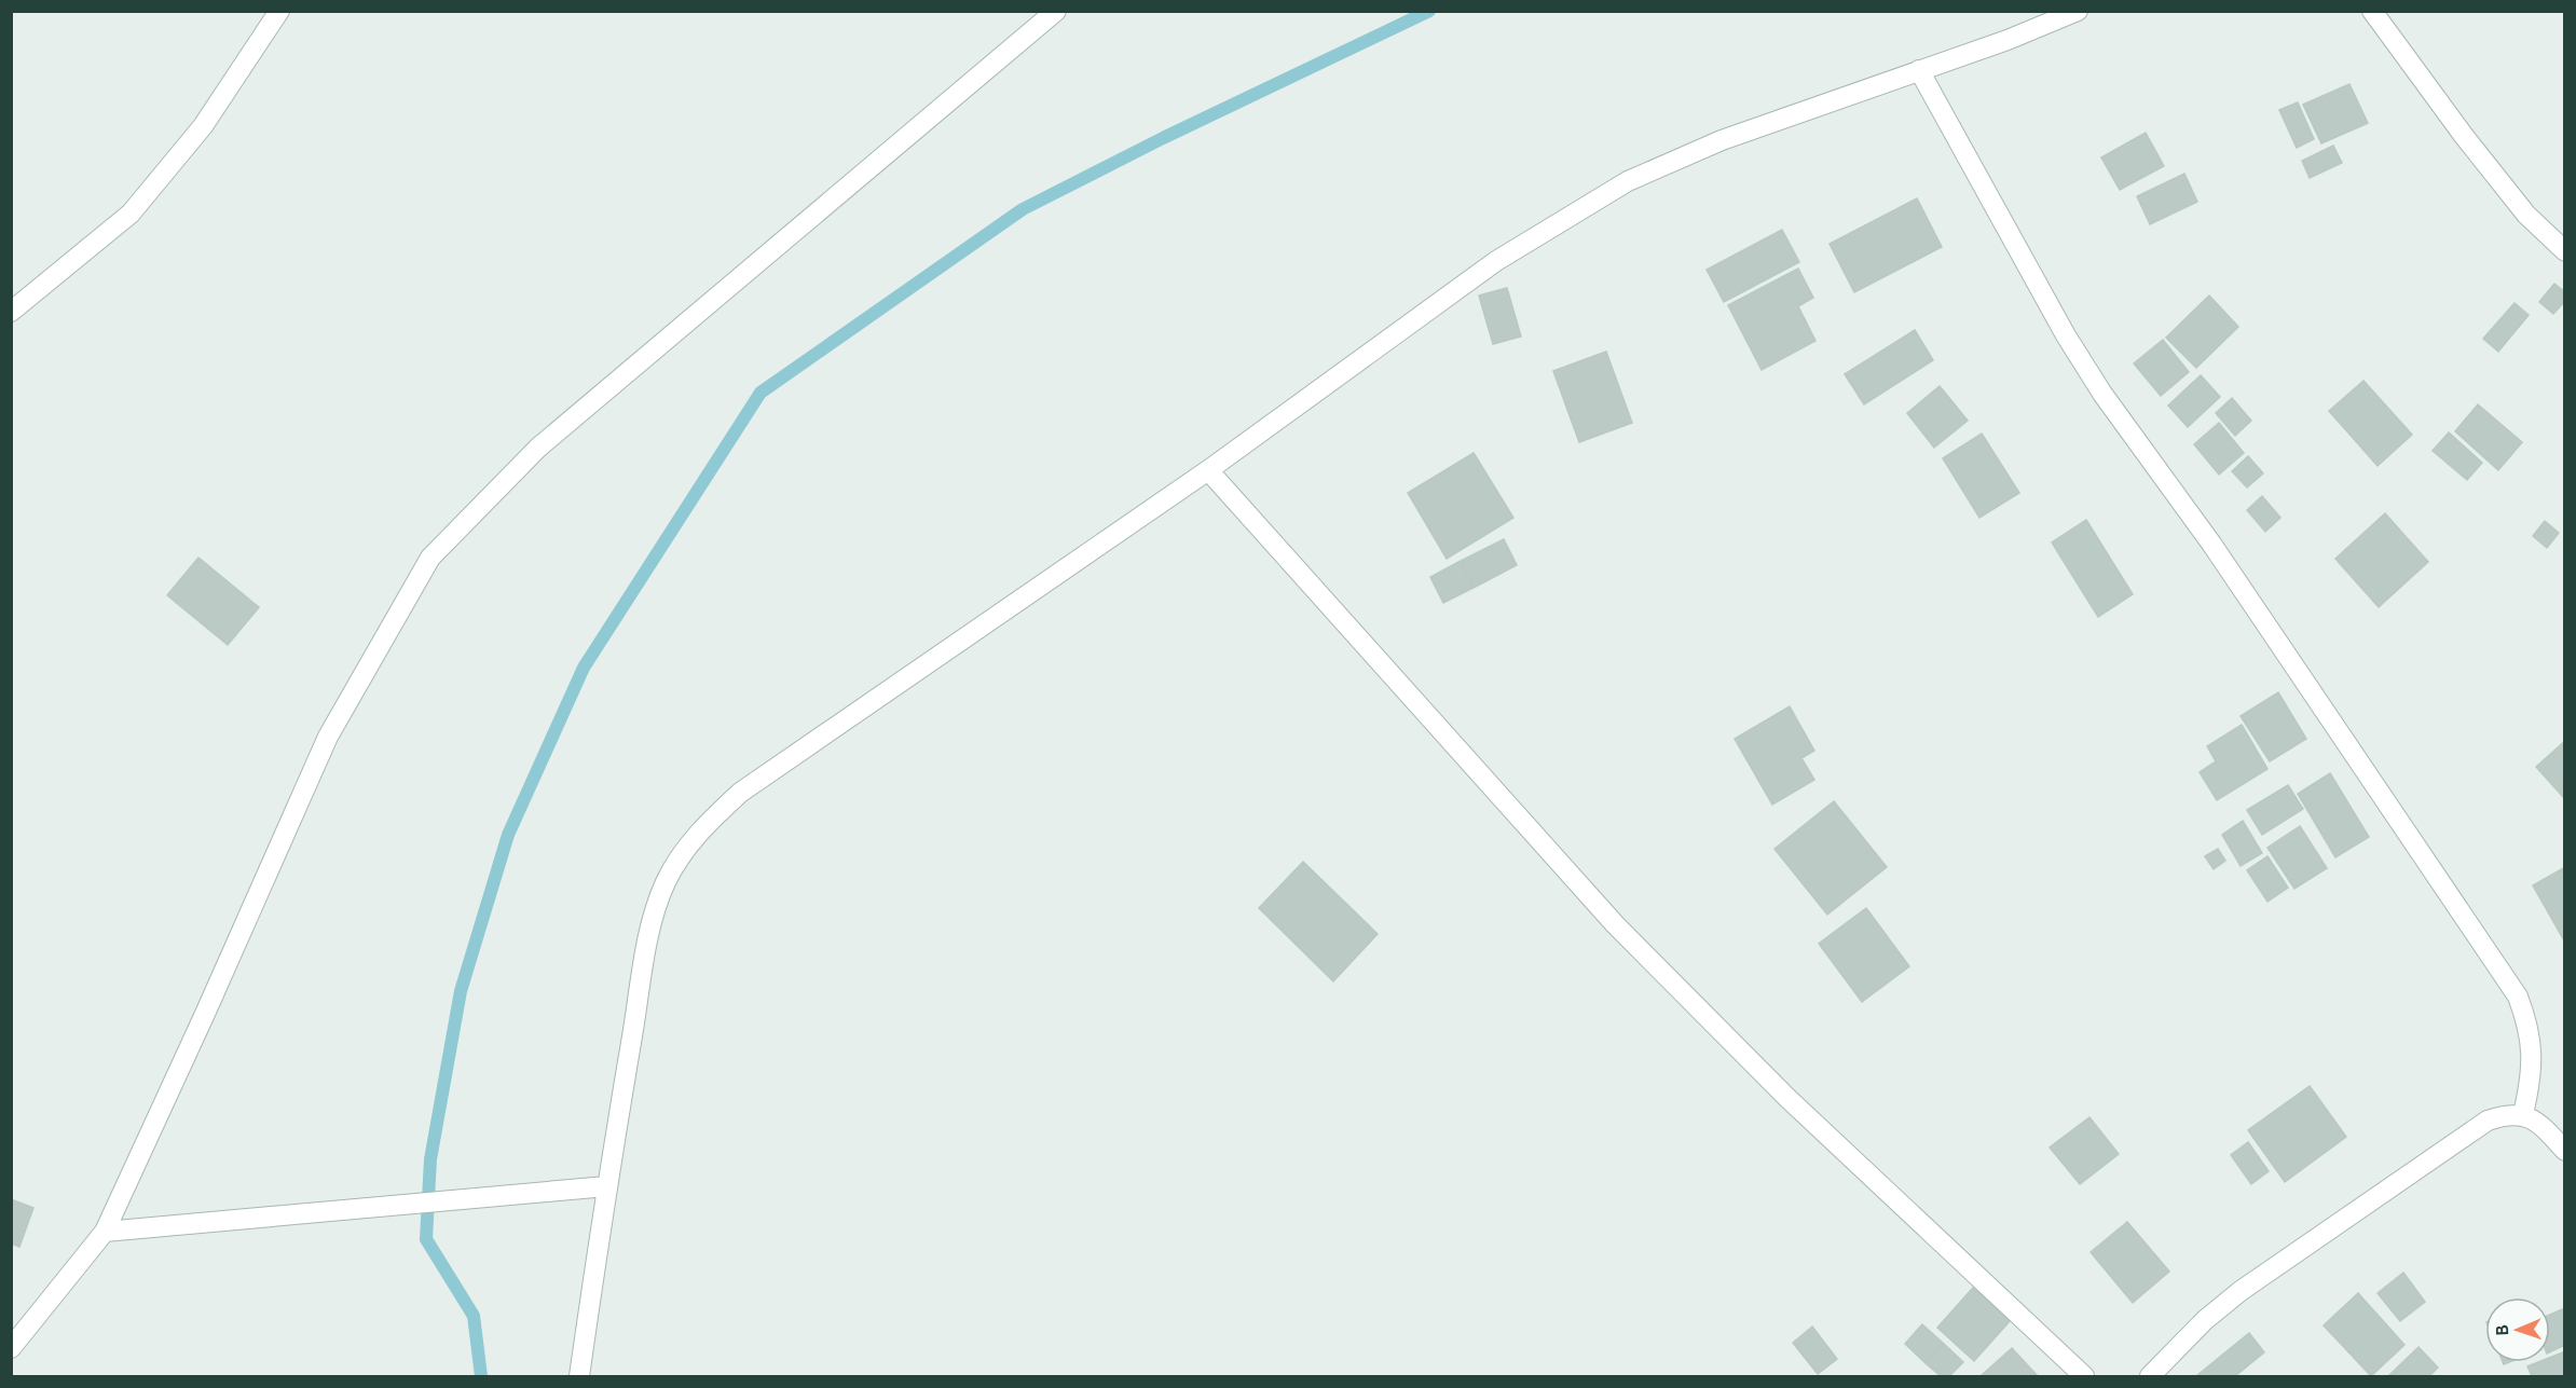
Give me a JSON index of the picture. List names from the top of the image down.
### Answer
{
  "north": "left"
}
